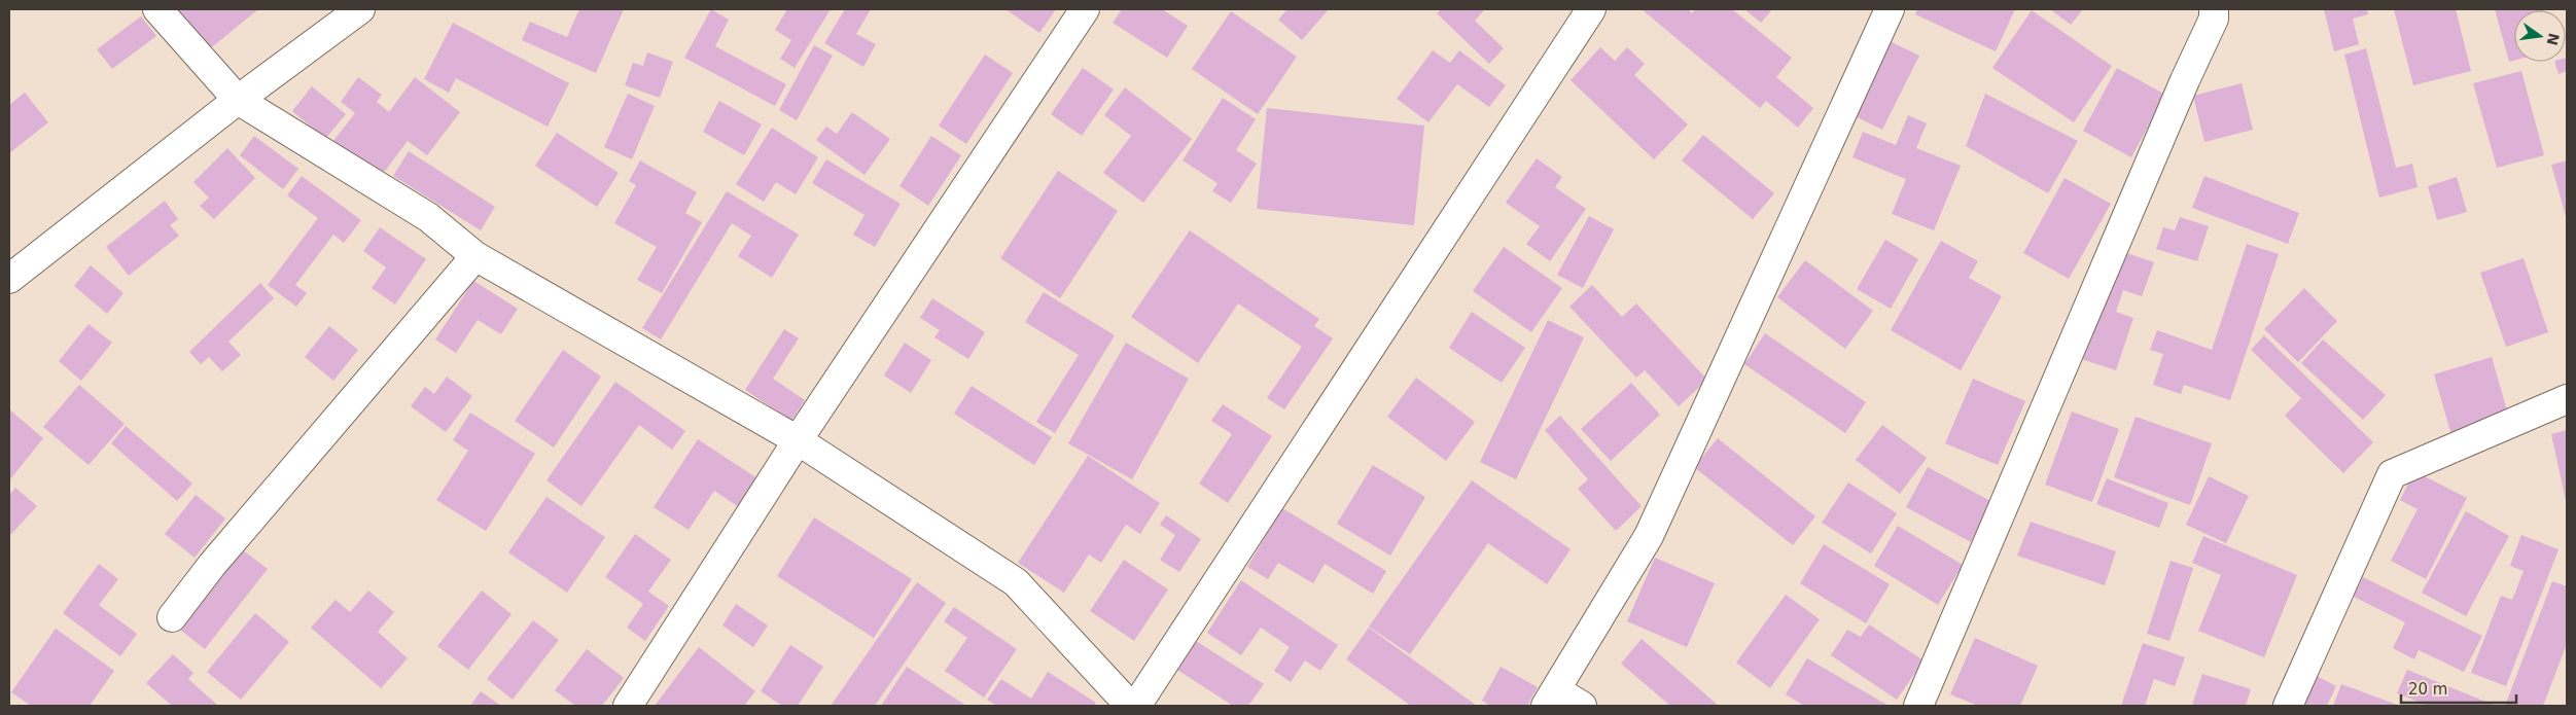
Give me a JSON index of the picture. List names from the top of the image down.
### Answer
{
  "scale_bar": "20 m",
  "north": "right"
}
